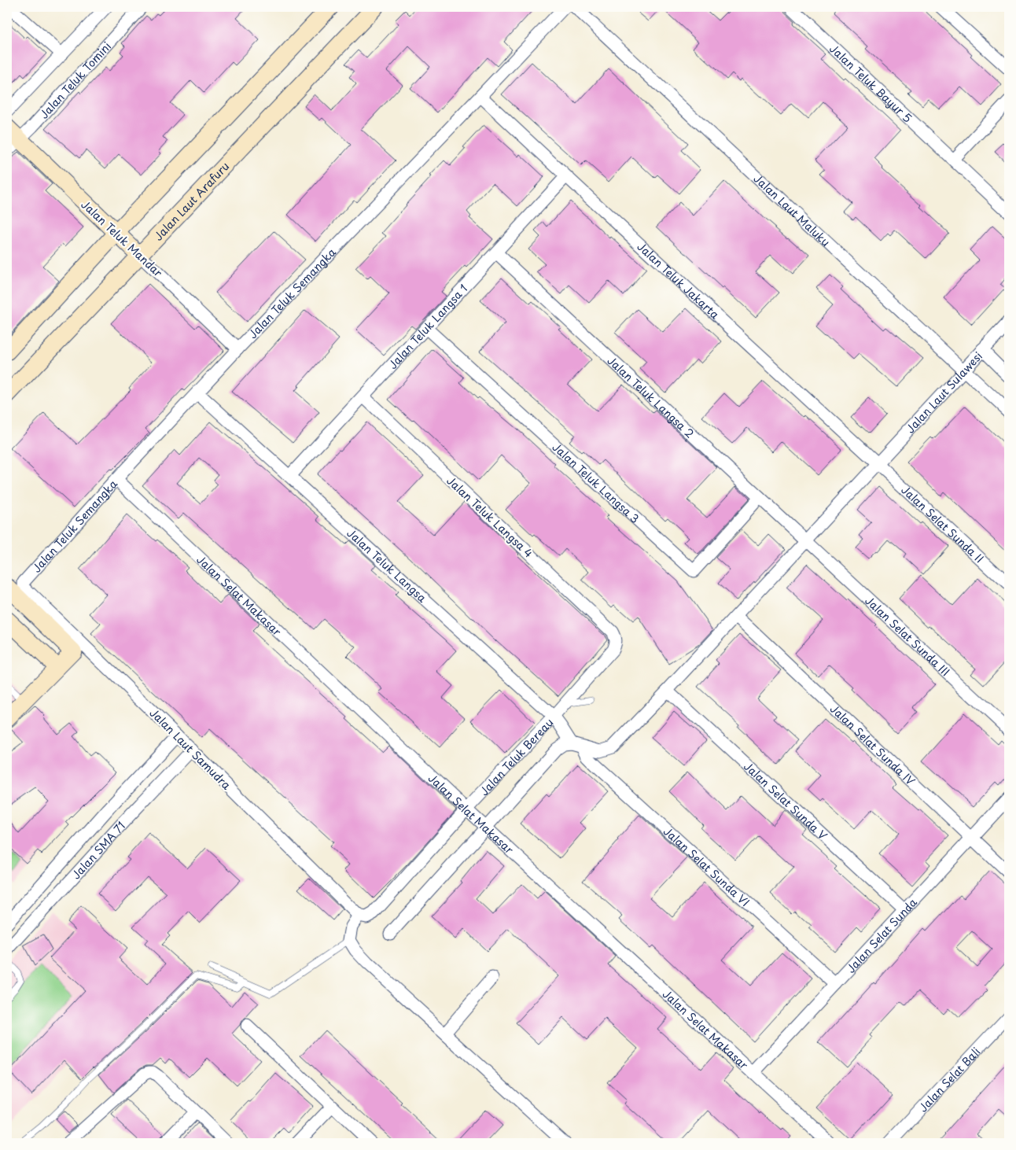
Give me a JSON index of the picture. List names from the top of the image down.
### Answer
{
  "streets": {
    "street": [
      "Jalan Teluk Tomini",
      "Jalan Teluk Bayur 5",
      "Jalan Laut Arafuru",
      "Jalan Laut Maluku",
      "Jalan Teluk Mandar",
      "Jalan Teluk Jakarta",
      "Jalan Teluk Semangka",
      "Jalan Teluk Langsa 1",
      "Jalan Laut Sulawesi",
      "Jalan Teluk Langsa 2",
      "Jalan Teluk Langsa 3",
      "Jalan Teluk Langsa 4",
      "Jalan Selat Sunda II",
      "Jalan Teluk Langsa",
      "Jalan Selat Makasar",
      "Jalan Selat Sunda III",
      "Jalan Selat Sunda IV",
      "Jalan Laut Samudra",
      "Jalan Teluk Bereau",
      "Jalan Selat Sunda V",
      "Jalan SMA 71",
      "Jalan Selat Sunda VI",
      "Jalan Selat Sunda",
      "Jalan Selat Bali"
    ]
  },
  "crossings": [
    ["Jalan Teluk Tomini", "Jalan Teluk Mandar"],
    ["Jalan Laut Arafuru", "Jalan Teluk Mandar"],
    ["Jalan Laut Maluku", "Jalan Laut Sulawesi"],
    ["Jalan Teluk Mandar", "Jalan Teluk Semangka"],
    ["Jalan Teluk Jakarta", "Jalan Teluk Semangka"],
    ["Jalan Teluk Jakarta", "Jalan Teluk Langsa 1"],
    ["Jalan Teluk Jakarta", "Jalan Laut Sulawesi"],
    ["Jalan Teluk Jakarta", "Jalan Selat Sunda II"],
    ["Jalan Teluk Semangka", "Jalan Teluk Langsa"],
    ["Jalan Teluk Semangka", "Jalan Selat Makasar"],
    ["Jalan Teluk Semangka", "Jalan Laut Samudra"],
    ["Jalan Teluk Langsa 1", "Jalan Teluk Langsa 2"],
    ["Jalan Teluk Langsa 1", "Jalan Teluk Langsa 3"],
    ["Jalan Teluk Langsa 1", "Jalan Teluk Langsa 4"],
    ["Jalan Teluk Langsa 1", "Jalan Teluk Langsa"],
    ["Jalan Laut Sulawesi", "Jalan Teluk Langsa 2"],
    ["Jalan Laut Sulawesi", "Jalan Selat Sunda II"],
    ["Jalan Laut Sulawesi", "Jalan Teluk Langsa"],
    ["Jalan Laut Sulawesi", "Jalan Selat Sunda III"],
    ["Jalan Laut Sulawesi", "Jalan Selat Sunda IV"],
    ["Jalan Laut Sulawesi", "Jalan Selat Sunda V"],
    ["Jalan Laut Sulawesi", "Jalan Selat Sunda VI"],
    ["Jalan Teluk Langsa 2", "Jalan Teluk Langsa 3"],
    ["Jalan Teluk Langsa 2", "Jalan Selat Sunda III"],
    ["Jalan Teluk Langsa 4", "Jalan Teluk Bereau"],
    ["Jalan Teluk Langsa", "Jalan Teluk Bereau"],
    ["Jalan Teluk Langsa", "Jalan Selat Sunda VI"],
    ["Jalan Selat Makasar", "Jalan Teluk Bereau"],
    ["Jalan Selat Makasar", "Jalan Selat Sunda"],
    ["Jalan Selat Sunda IV", "Jalan Selat Sunda"],
    ["Jalan Laut Samudra", "Jalan Teluk Bereau"],
    ["Jalan Laut Samudra", "Jalan SMA 71"],
    ["Jalan Selat Sunda V", "Jalan Selat Sunda"],
    ["Jalan Selat Sunda VI", "Jalan Selat Sunda"]
  ]
}
